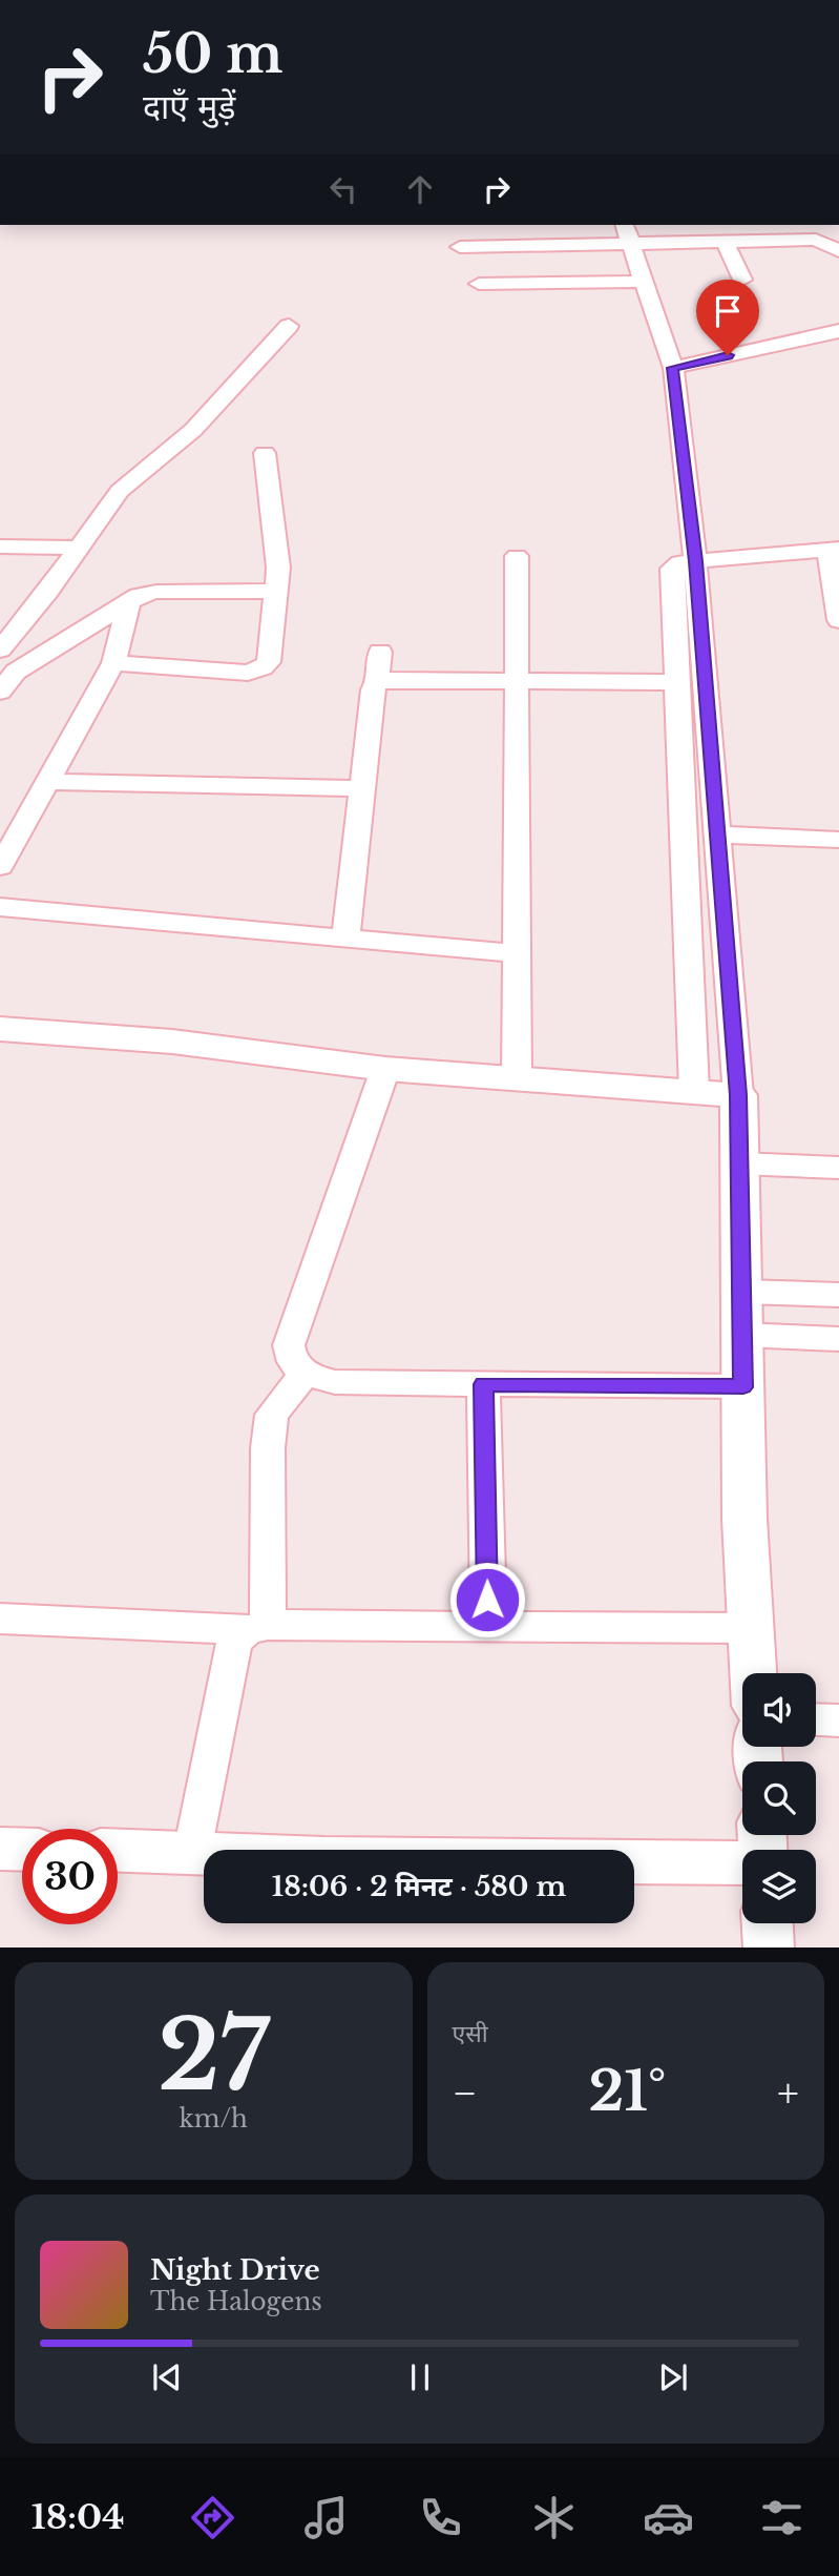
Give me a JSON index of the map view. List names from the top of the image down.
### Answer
{
  "page": {
    "turn": ["50 m", "दाएँ मुड़ें"],
    "limit": "30",
    "trip": "18:06 · 2 मिनट · 580 m",
    "tile": [
      ["27", "km/h"],
      "एसी"
    ],
    "heat": ["−", "21°", "+"],
    "song": ["Night Drive", "The Halogens"],
    "tabs": "18:04"
  }
}
